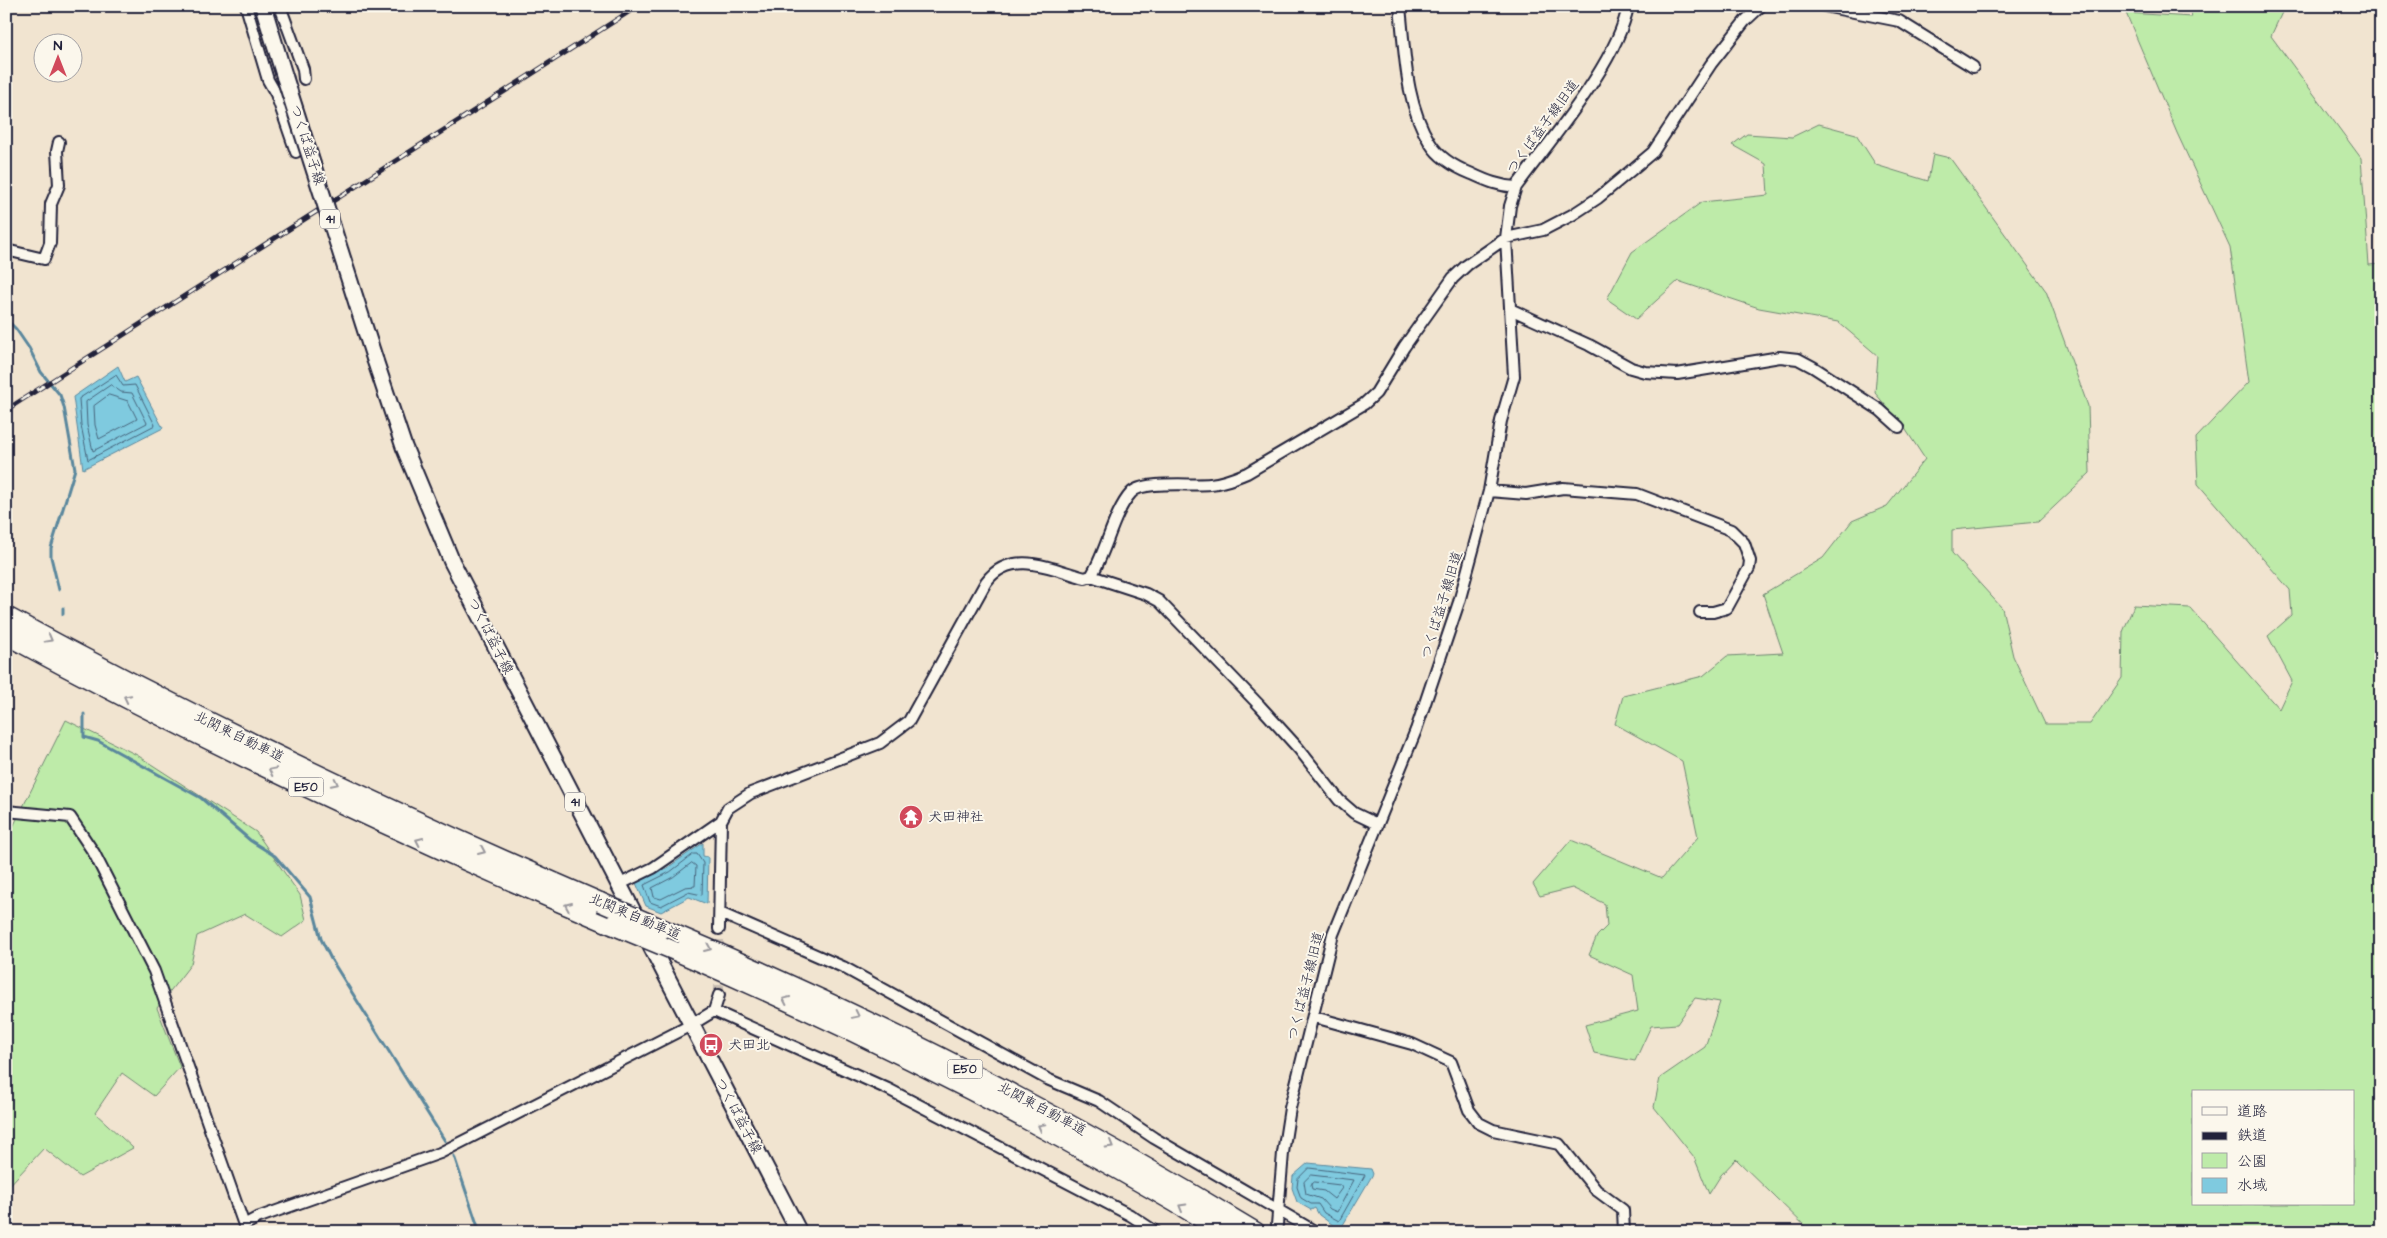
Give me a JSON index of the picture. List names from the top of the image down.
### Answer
{
  "streets": {
    "highway": ["北関東自動車道", "E50"],
    "main road": ["つくば益子線", "41"],
    "street": ["つくば益子線旧道"]
  },
  "places": {
    "temple": ["犬田神社"],
    "bus stop": ["犬田北"]
  },
  "legend": [
    "道路",
    "鉄道",
    "公園",
    "水域"
  ],
  "north": "top"
}
